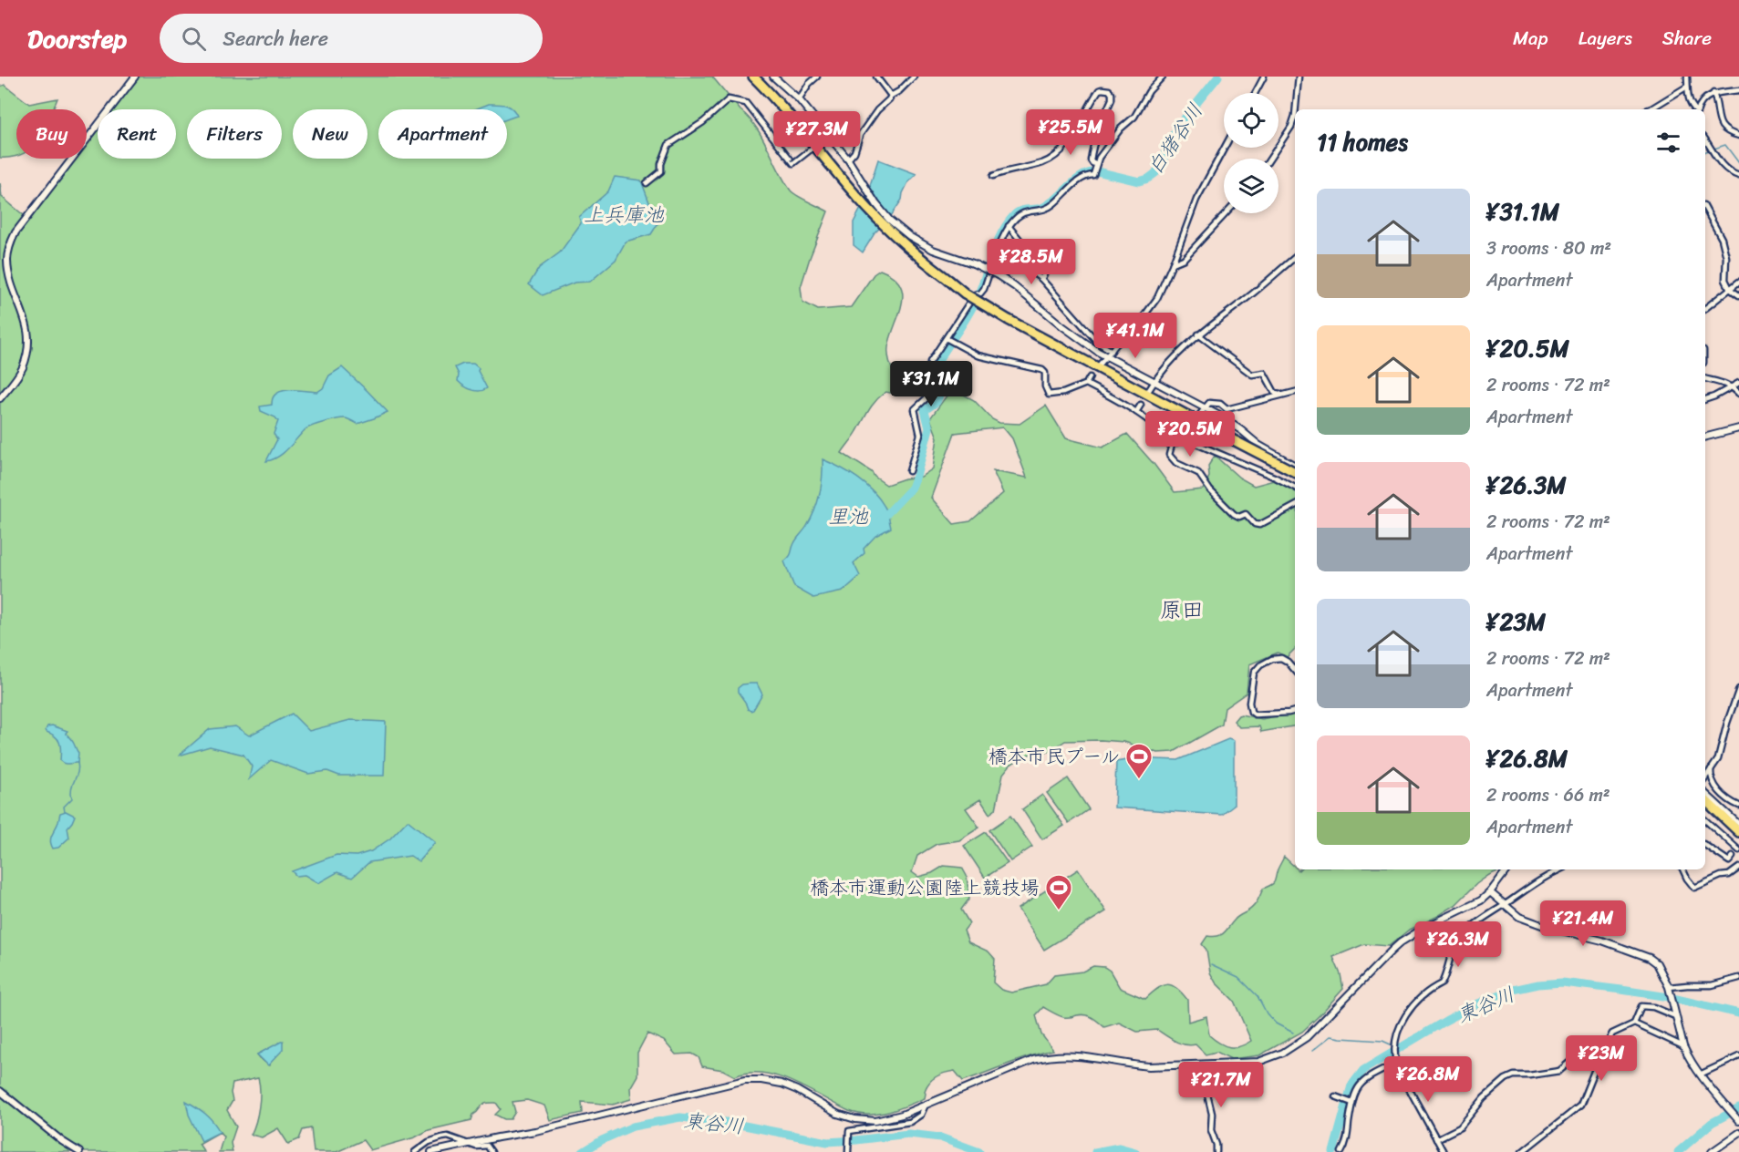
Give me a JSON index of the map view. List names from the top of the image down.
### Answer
{
  "districts": ["原田"],
  "water": [
    "白猪谷川",
    "上兵庫池",
    "里池",
    "東谷川"
  ],
  "places": {
    "sports": ["橋本市民プール", "橋本市運動公園陸上競技場"]
  },
  "page": {
    "header": "Doorstep",
    "search": "Search here",
    "nav": ["Map", "Layers", "Share"],
    "price": [
      "¥25.5M",
      "¥27.3M",
      "¥28.5M",
      "¥41.1M",
      "¥31.1M",
      "¥20.5M",
      "¥21.4M",
      "¥26.3M",
      "¥23M",
      "¥26.8M",
      "¥21.7M"
    ],
    "chip": [
      "Buy",
      "Rent",
      "Filters",
      "New",
      "Apartment"
    ],
    "heading": "11 homes",
    "list": [
      {
        "name": "¥31.1M",
        "note": "3 rooms · 80 m² · Apartment"
      },
      {
        "name": "¥20.5M",
        "note": "2 rooms · 72 m² · Apartment"
      },
      {
        "name": "¥26.3M",
        "note": "2 rooms · 72 m² · Apartment"
      },
      {
        "name": "¥23M",
        "note": "2 rooms · 72 m² · Apartment"
      },
      {
        "name": "¥26.8M",
        "note": "2 rooms · 66 m² · Apartment"
      }
    ]
  }
}
